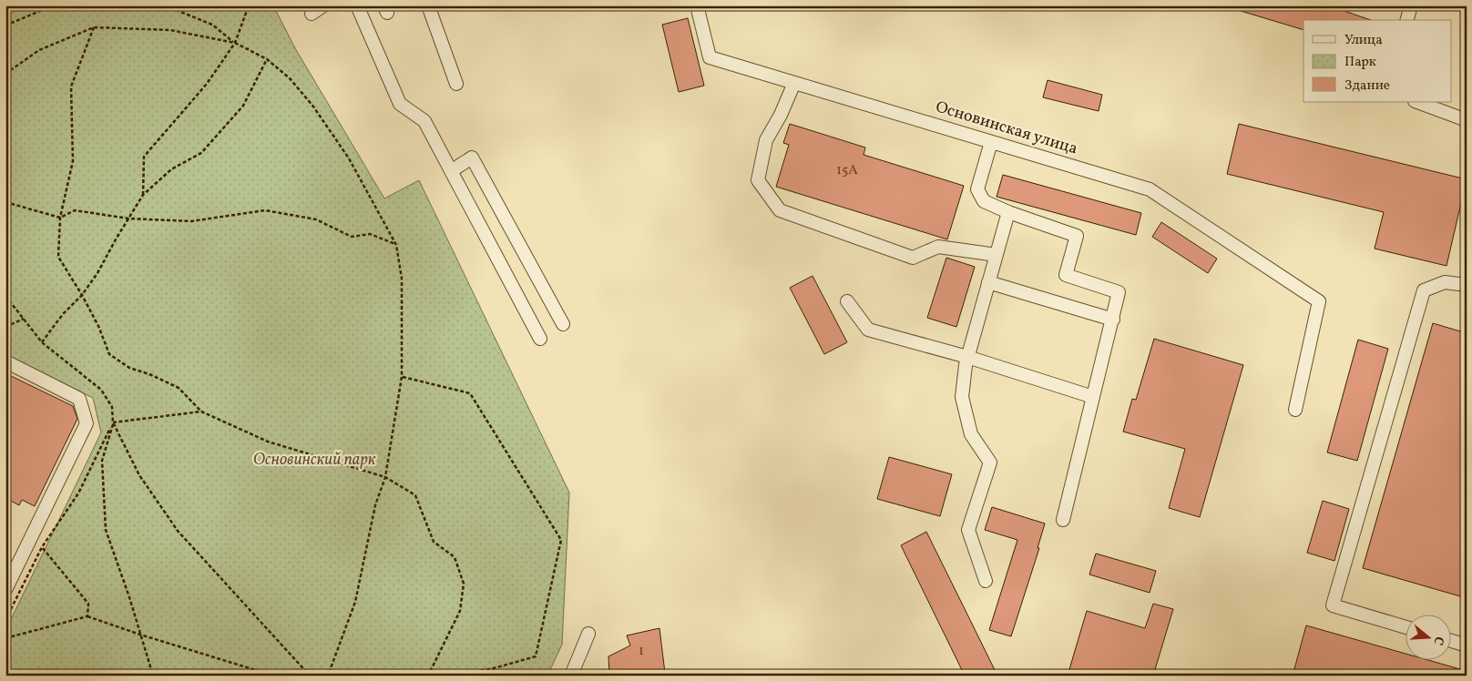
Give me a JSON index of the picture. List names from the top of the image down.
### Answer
{
  "streets": {
    "street": ["Основинская улица"]
  },
  "parks": ["Основинский парк"],
  "house_numbers": ["15А", "1"],
  "legend": ["Улица", "Парк", "Здание"],
  "north": "right"
}
